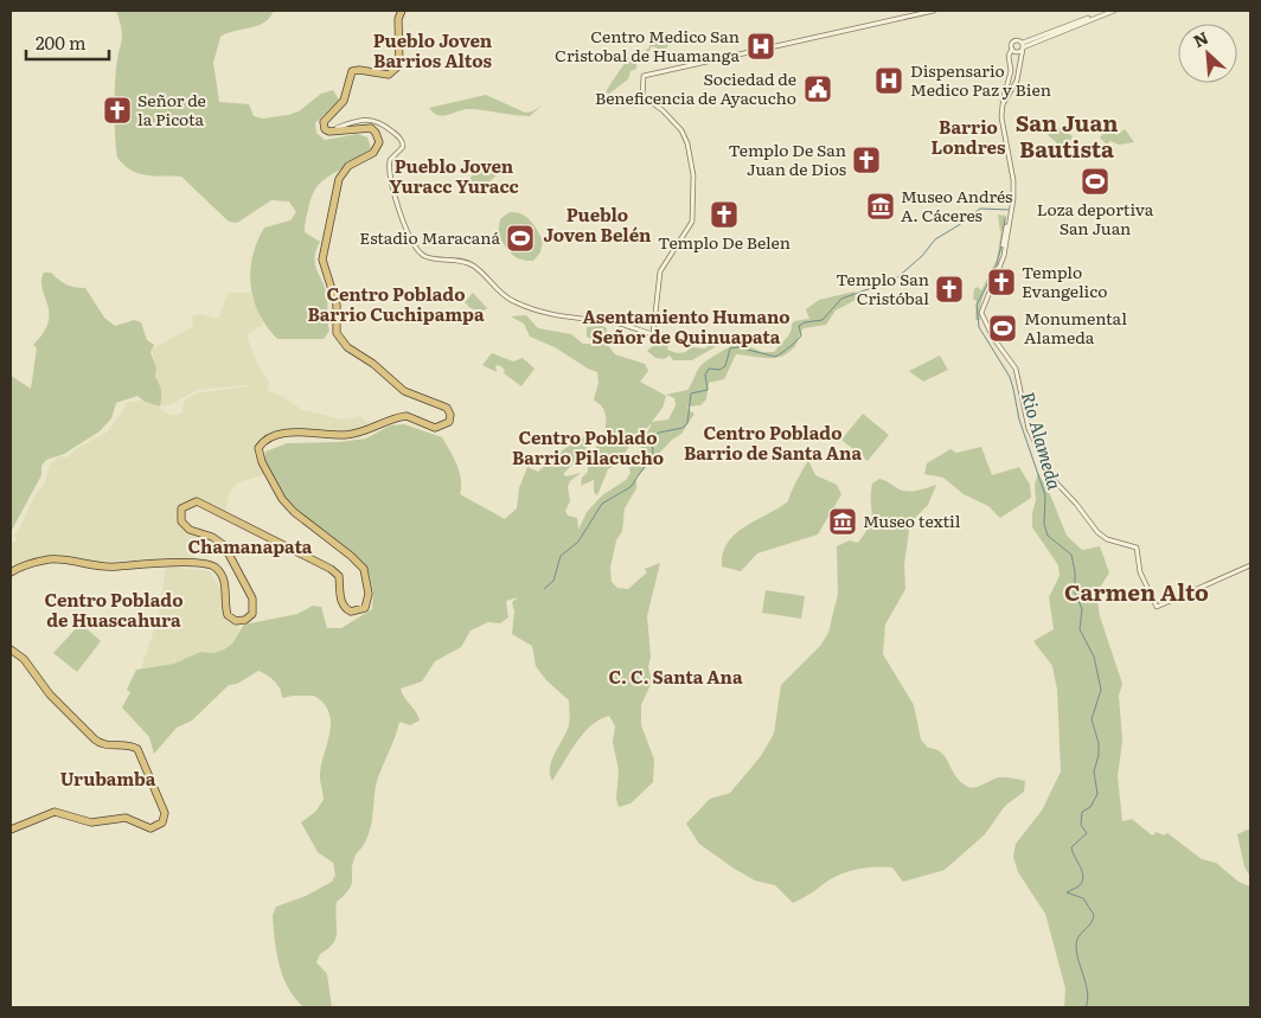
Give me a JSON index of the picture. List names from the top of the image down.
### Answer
{
  "districts": [
    "Pueblo Joven Barrios Altos",
    "San Juan Bautista",
    "Barrio Londres",
    "Pueblo Joven Yuracc Yuracc",
    "Pueblo Joven Belén",
    "Centro Poblado Barrio Cuchipampa",
    "Asentamiento Humano Señor de Quinuapata",
    "Centro Poblado Barrio de Santa Ana",
    "Centro Poblado Barrio Pilacucho",
    "Chamanapata",
    "Carmen Alto",
    "Centro Poblado de Huascahura",
    "C. C. Santa Ana",
    "Urubamba"
  ],
  "water": ["Rio Alameda"],
  "places": {
    "hospital": ["Centro Medico San Cristobal de Huamanga", "Dispensario Medico Paz y Bien"],
    "public building": ["Sociedad de Beneficencia de Ayacucho"],
    "church": [
      "Señor de la Picota",
      "Templo De San Juan de Dios",
      "Templo De Belen",
      "Templo Evangelico",
      "Templo San Cristóbal"
    ],
    "sports": ["Loza deportiva San Juan", "Estadio Maracaná", "Monumental Alameda"],
    "museum": ["Museo Andrés A. Cáceres", "Museo textil"]
  },
  "scale_bar": "200 m",
  "north": "top left"
}
